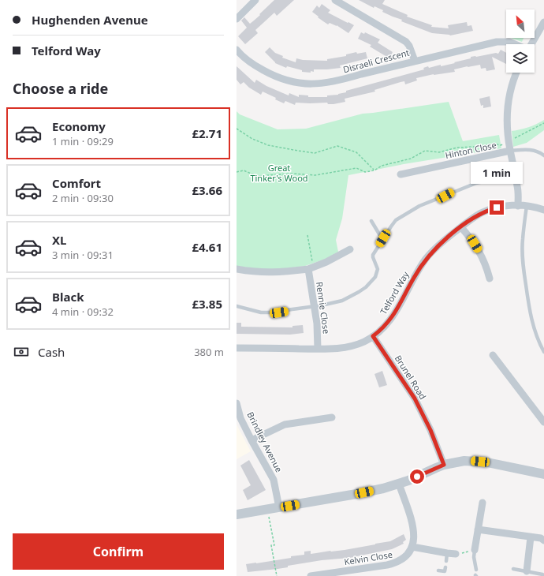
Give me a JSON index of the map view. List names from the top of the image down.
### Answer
{
  "streets": {
    "street": [
      "Disraeli Crescent",
      "Hinton Close",
      "Telford Way",
      "Rennie Close",
      "Brunel Road",
      "Brindley Avenue",
      "Kelvin Close"
    ]
  },
  "crossings": [
    ["Telford Way", "Rennie Close"],
    ["Telford Way", "Brunel Road"]
  ],
  "parks": ["Great Tinker's Wood"],
  "north": "top left",
  "page": {
    "banner": ["Hughenden Avenue", "Telford Way"],
    "heading": "Choose a ride",
    "list": [
      {
        "name": "Economy",
        "note": "1 min · 09:29",
        "value": "£2.71"
      },
      {
        "name": "Comfort",
        "note": "2 min · 09:30",
        "value": "£3.66"
      },
      {
        "name": "XL",
        "note": "3 min · 09:31",
        "value": "£4.61"
      },
      {
        "name": "Black",
        "note": "4 min · 09:32",
        "value": "£3.85"
      }
    ],
    "bubble": "1 min",
    "pay": ["Cash", "380 m"],
    "buttons": "Confirm"
  }
}
